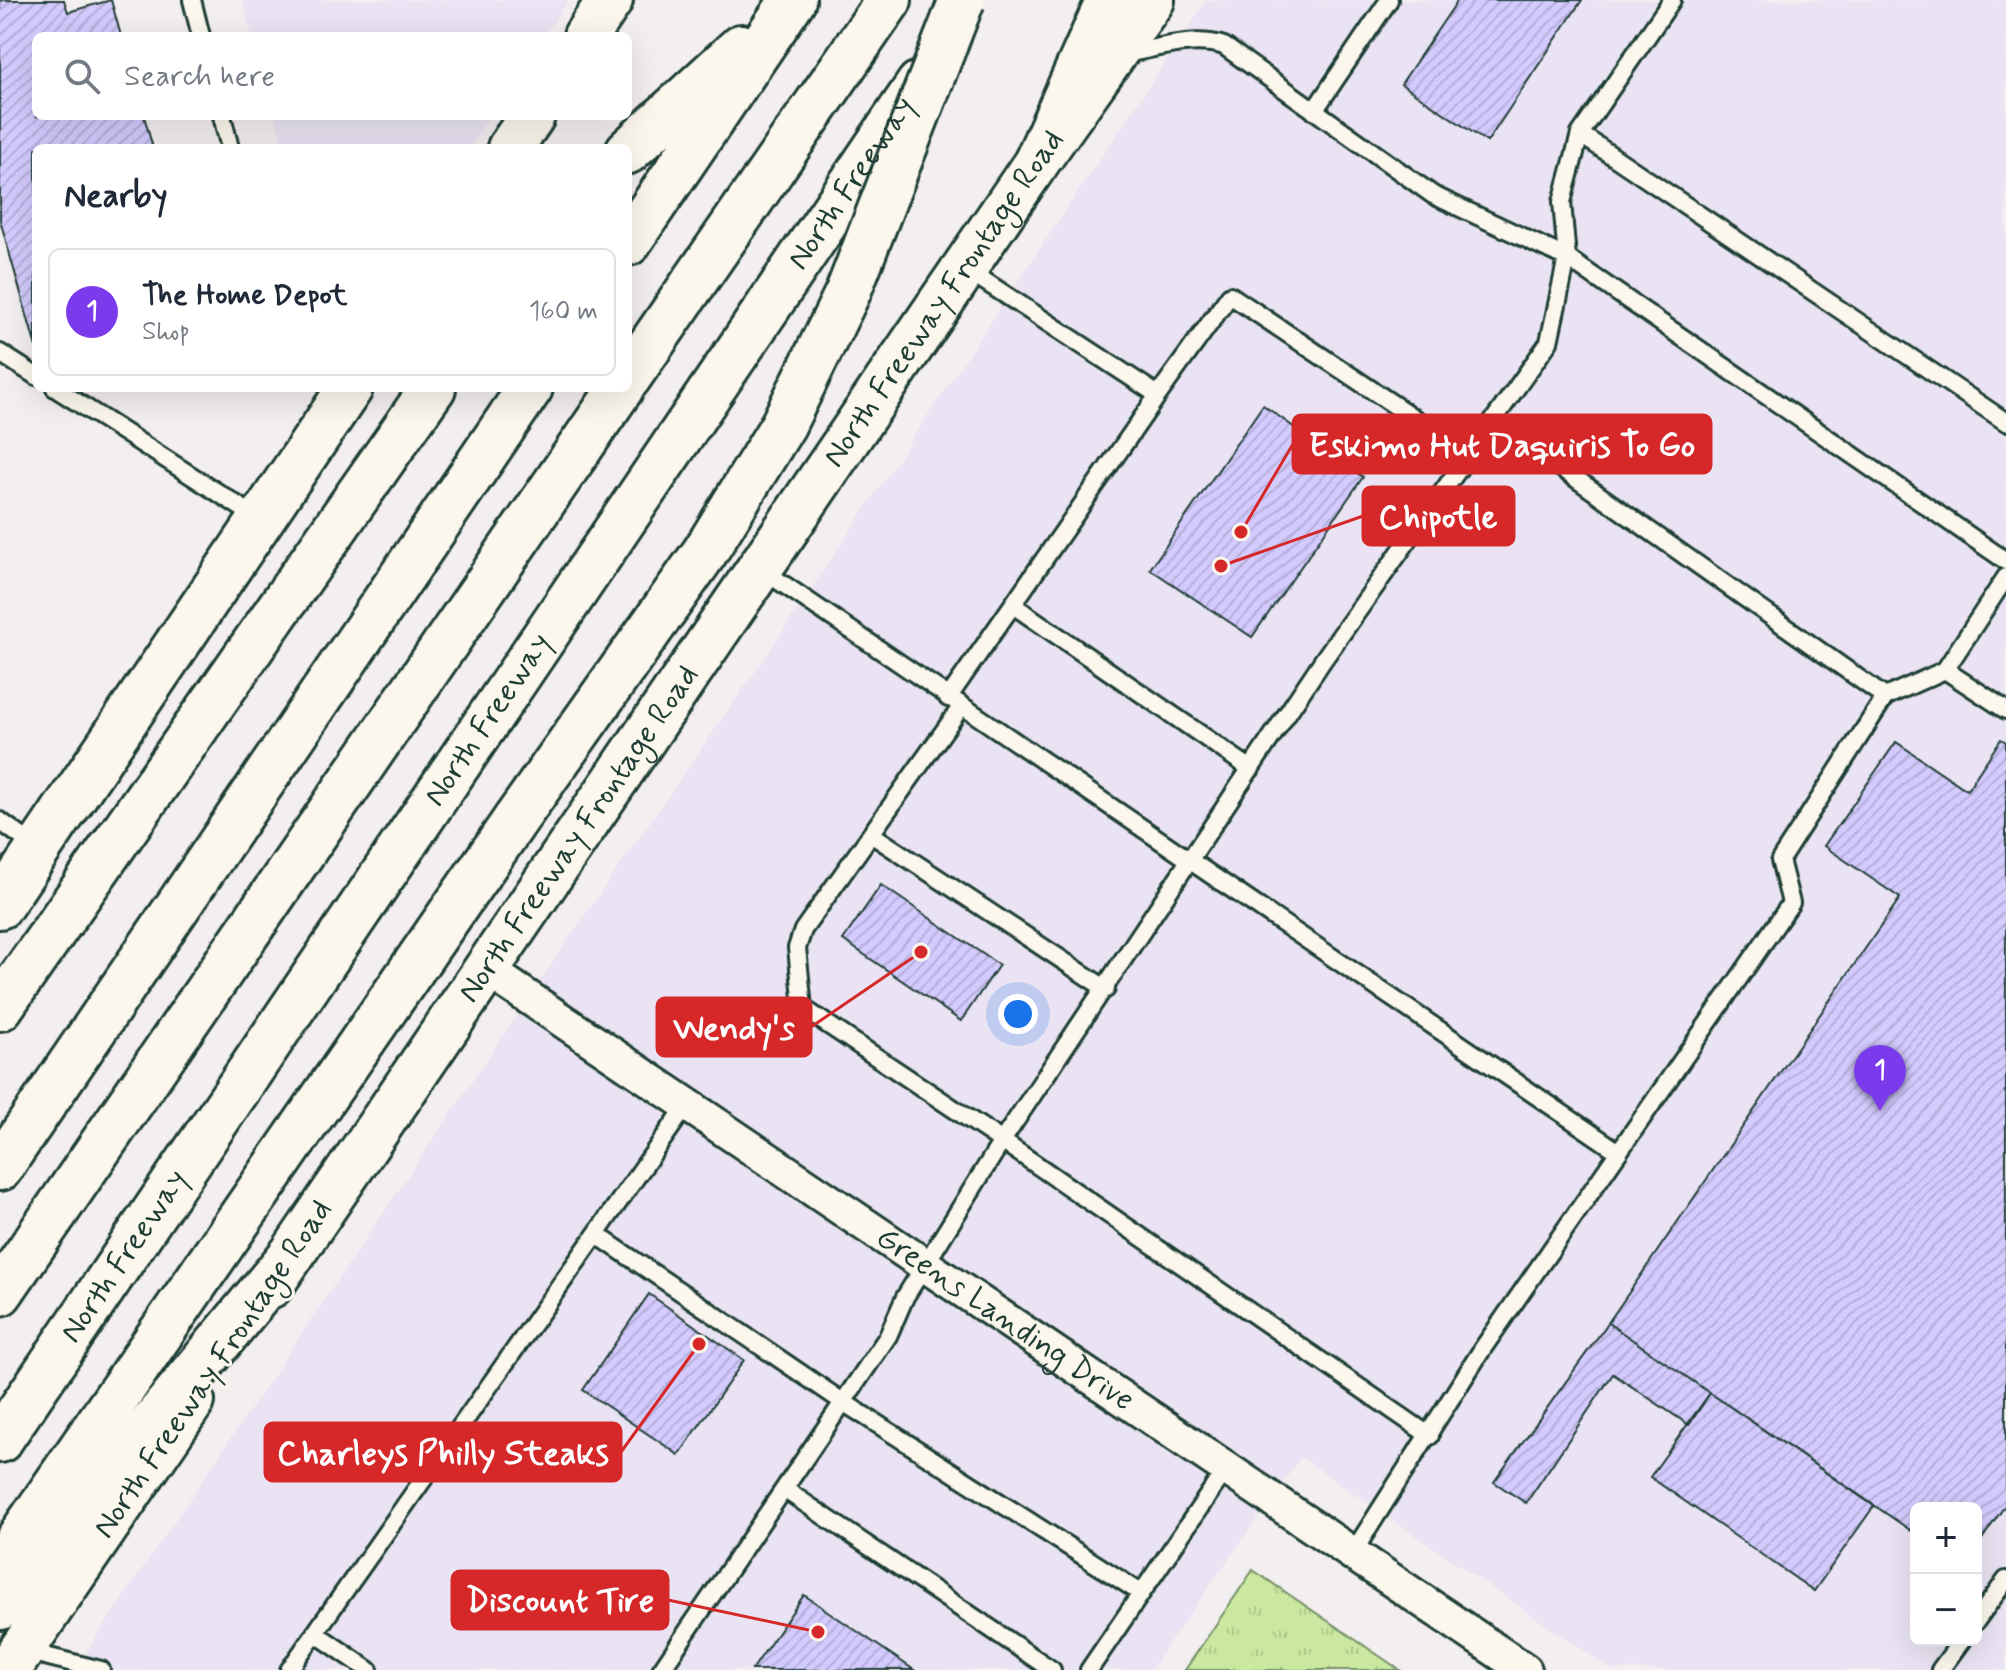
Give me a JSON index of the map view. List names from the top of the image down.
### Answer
{
  "streets": {
    "main road": ["North Freeway", "North Freeway Frontage Road"],
    "street": ["Greens Landing Drive"]
  },
  "crossings": [
    ["North Freeway Frontage Road", "Greens Landing Drive"]
  ],
  "places": [
    "Eskimo Hut Daquiris To Go",
    "Chipotle",
    "Wendy's",
    "Charleys Philly Steaks",
    "Discount Tire"
  ],
  "page": {
    "search": "Search here",
    "heading": "Nearby",
    "list": [
      {
        "mark": "1",
        "name": "The Home Depot",
        "note": "Shop",
        "value": "160 m"
      }
    ],
    "pins": "1",
    "map_buttons": ["+", "−"]
  }
}
